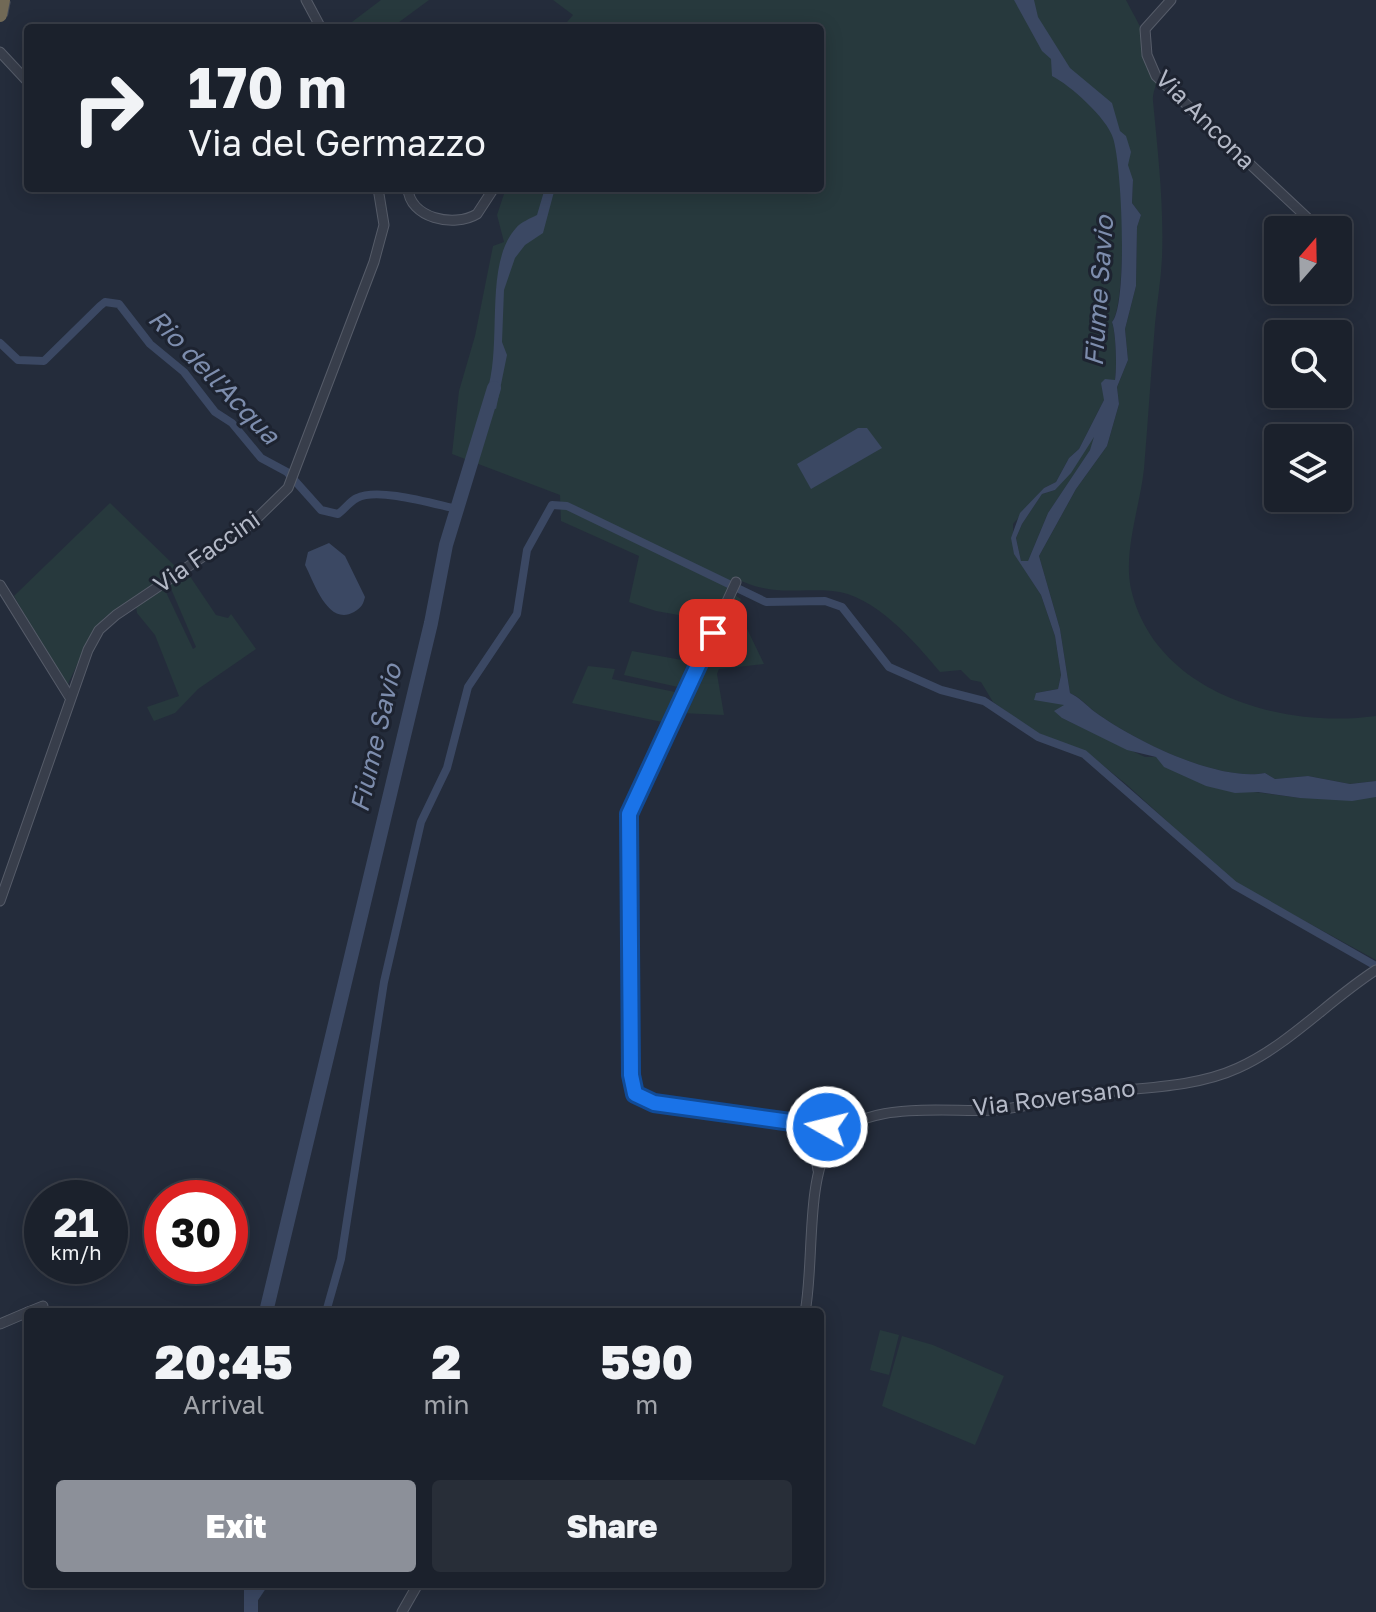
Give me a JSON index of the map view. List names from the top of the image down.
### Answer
{
  "streets": {
    "street": ["Via Ancona", "Via Faccini", "Via Roversano"]
  },
  "water": ["Fiume Savio", "Rio dell'Acqua"],
  "north": "top",
  "page": {
    "turn": ["170 m", "Via del Germazzo"],
    "speed": "21 km/h",
    "limit": "30",
    "eta": [
      "20:45",
      "Arrival",
      "2",
      "min",
      "590",
      "m"
    ],
    "buttons": ["Exit", "Share"]
  }
}
